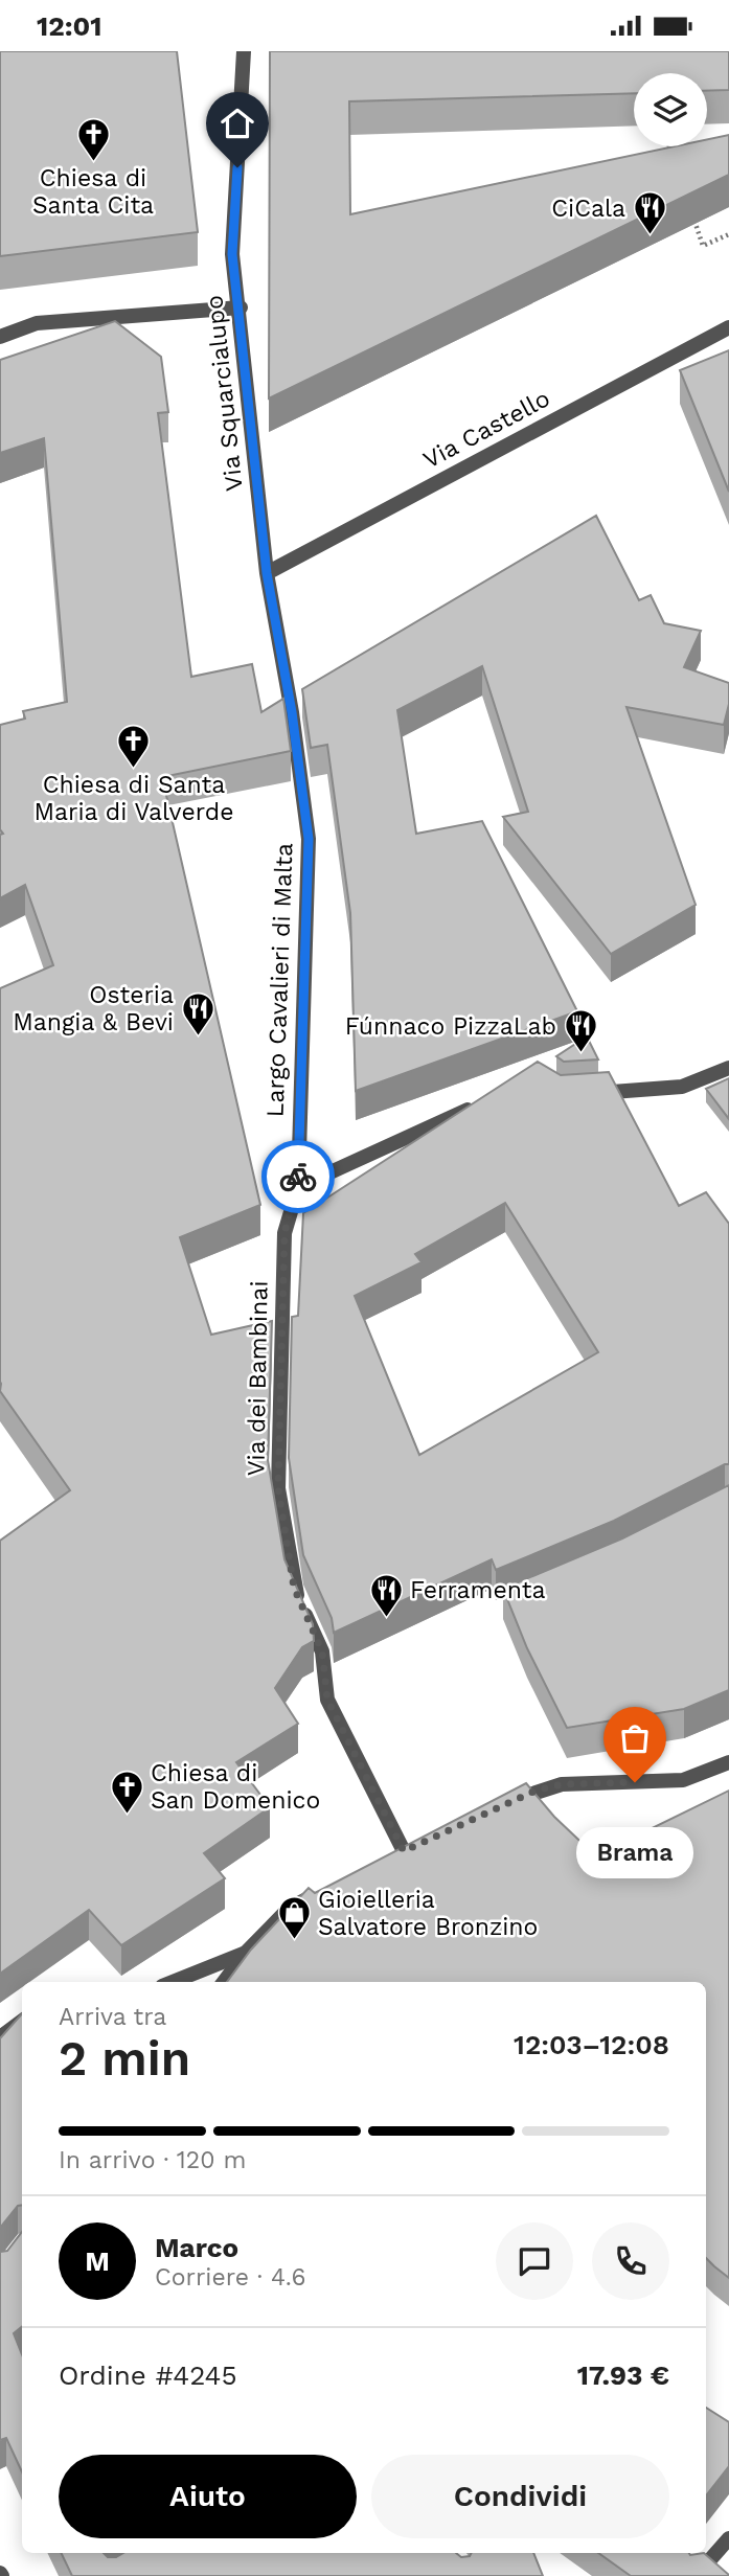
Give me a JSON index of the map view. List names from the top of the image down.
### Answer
{
  "streets": {
    "street": [
      "Via Squarcialupo",
      "Via Castello",
      "Largo Cavalieri di Malta",
      "Via dei Bambinai"
    ]
  },
  "crossings": [
    ["Via Squarcialupo", "Via Castello"],
    ["Via Squarcialupo", "Largo Cavalieri di Malta"],
    ["Largo Cavalieri di Malta", "Via dei Bambinai"]
  ],
  "places": {
    "church": ["Chiesa di Santa Cita", "Chiesa di Santa Maria di Valverde", "Chiesa di San Domenico"],
    "restaurant": [
      "CiCala",
      "Osteria Mangia & Bevi",
      "Fúnnaco PizzaLab",
      "Ferramenta"
    ],
    "other": ["Brama"],
    "shop": ["Gioielleria Salvatore Bronzino"]
  },
  "page": {
    "status": "12:01",
    "bubble": "Brama",
    "heading": ["2 min", "Arriva tra", "12:03–12:08"],
    "panel": [
      "Marco",
      "Corriere · 4.6",
      "Ordine #4245",
      "17.93 €"
    ],
    "bar": "In arrivo · 120 m",
    "round": "M",
    "buttons": ["Aiuto", "Condividi"]
  }
}
